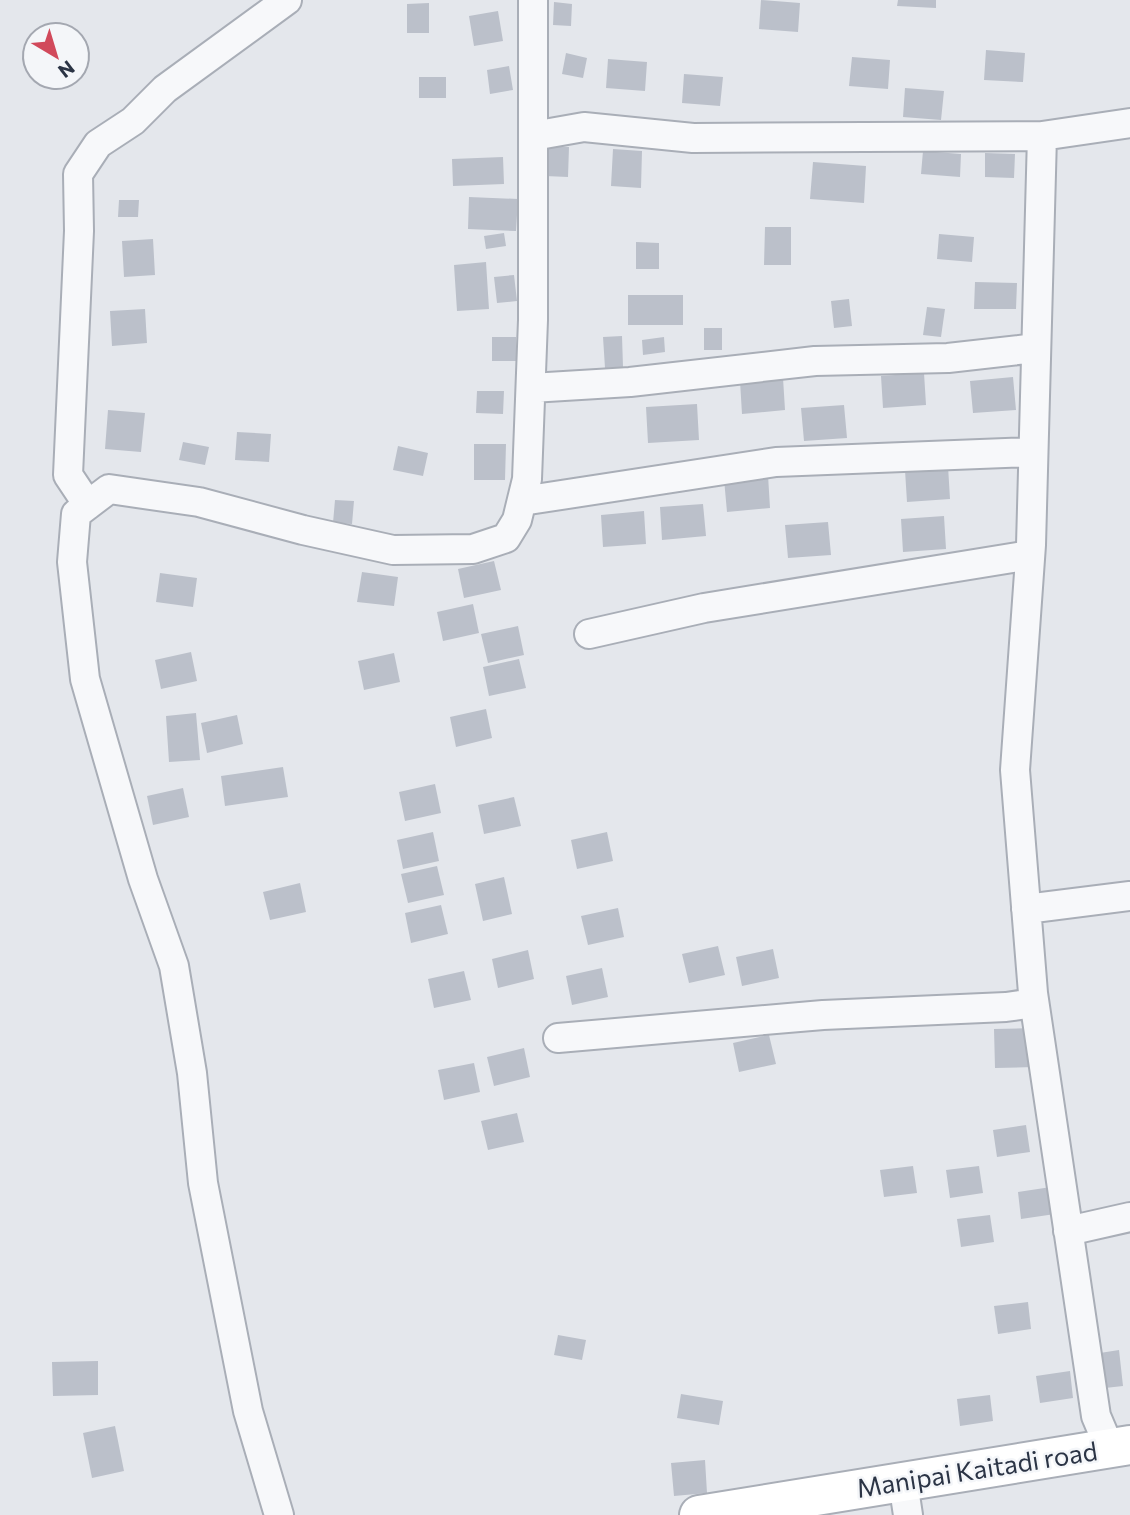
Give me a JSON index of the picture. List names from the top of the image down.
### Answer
{
  "streets": {
    "main road": ["Manipai Kaitadi road"]
  },
  "north": "bottom right"
}
